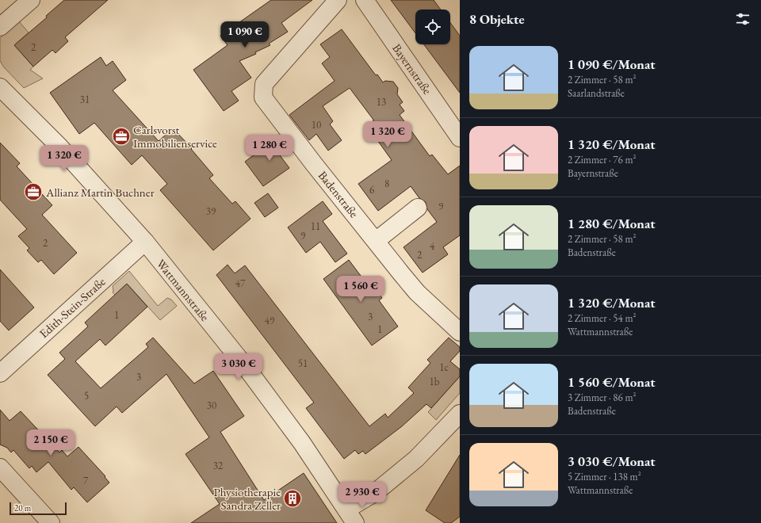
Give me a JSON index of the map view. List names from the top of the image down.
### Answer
{
  "streets": {
    "street": [
      "Bayernstraße",
      "Badenstraße",
      "Wattmannstraße",
      "Edith-Stein-Straße"
    ]
  },
  "crossings": [
    ["Wattmannstraße", "Edith-Stein-Straße"]
  ],
  "places": {
    "office": ["Carlsvorst Immobilienservice", "Allianz Martin Buchner"],
    "building": ["Physiotherapie Sandra Zeller"]
  },
  "house_numbers": [
    "2",
    "31",
    "13",
    "10",
    "8",
    "6",
    "9",
    "39",
    "11",
    "9",
    "2",
    "4",
    "2",
    "47",
    "1",
    "3",
    "49",
    "1",
    "51",
    "1c",
    "3",
    "1b",
    "5",
    "30",
    "32",
    "7"
  ],
  "scale_bar": "20 m",
  "page": {
    "heading": "8 Objekte",
    "price": [
      "1 090 €",
      "1 320 €",
      "1 280 €",
      "1 320 €",
      "1 560 €",
      "3 030 €",
      "2 150 €",
      "2 930 €"
    ],
    "list": [
      {
        "name": "1 090 €/Monat",
        "note": "2 Zimmer · 58 m² · Saarlandstraße"
      },
      {
        "name": "1 320 €/Monat",
        "note": "2 Zimmer · 76 m² · Bayernstraße"
      },
      {
        "name": "1 280 €/Monat",
        "note": "2 Zimmer · 58 m² · Badenstraße"
      },
      {
        "name": "1 320 €/Monat",
        "note": "2 Zimmer · 54 m² · Wattmannstraße"
      },
      {
        "name": "1 560 €/Monat",
        "note": "3 Zimmer · 86 m² · Badenstraße"
      },
      {
        "name": "3 030 €/Monat",
        "note": "5 Zimmer · 138 m² · Wattmannstraße"
      }
    ],
    "scale": "20 m"
  }
}
